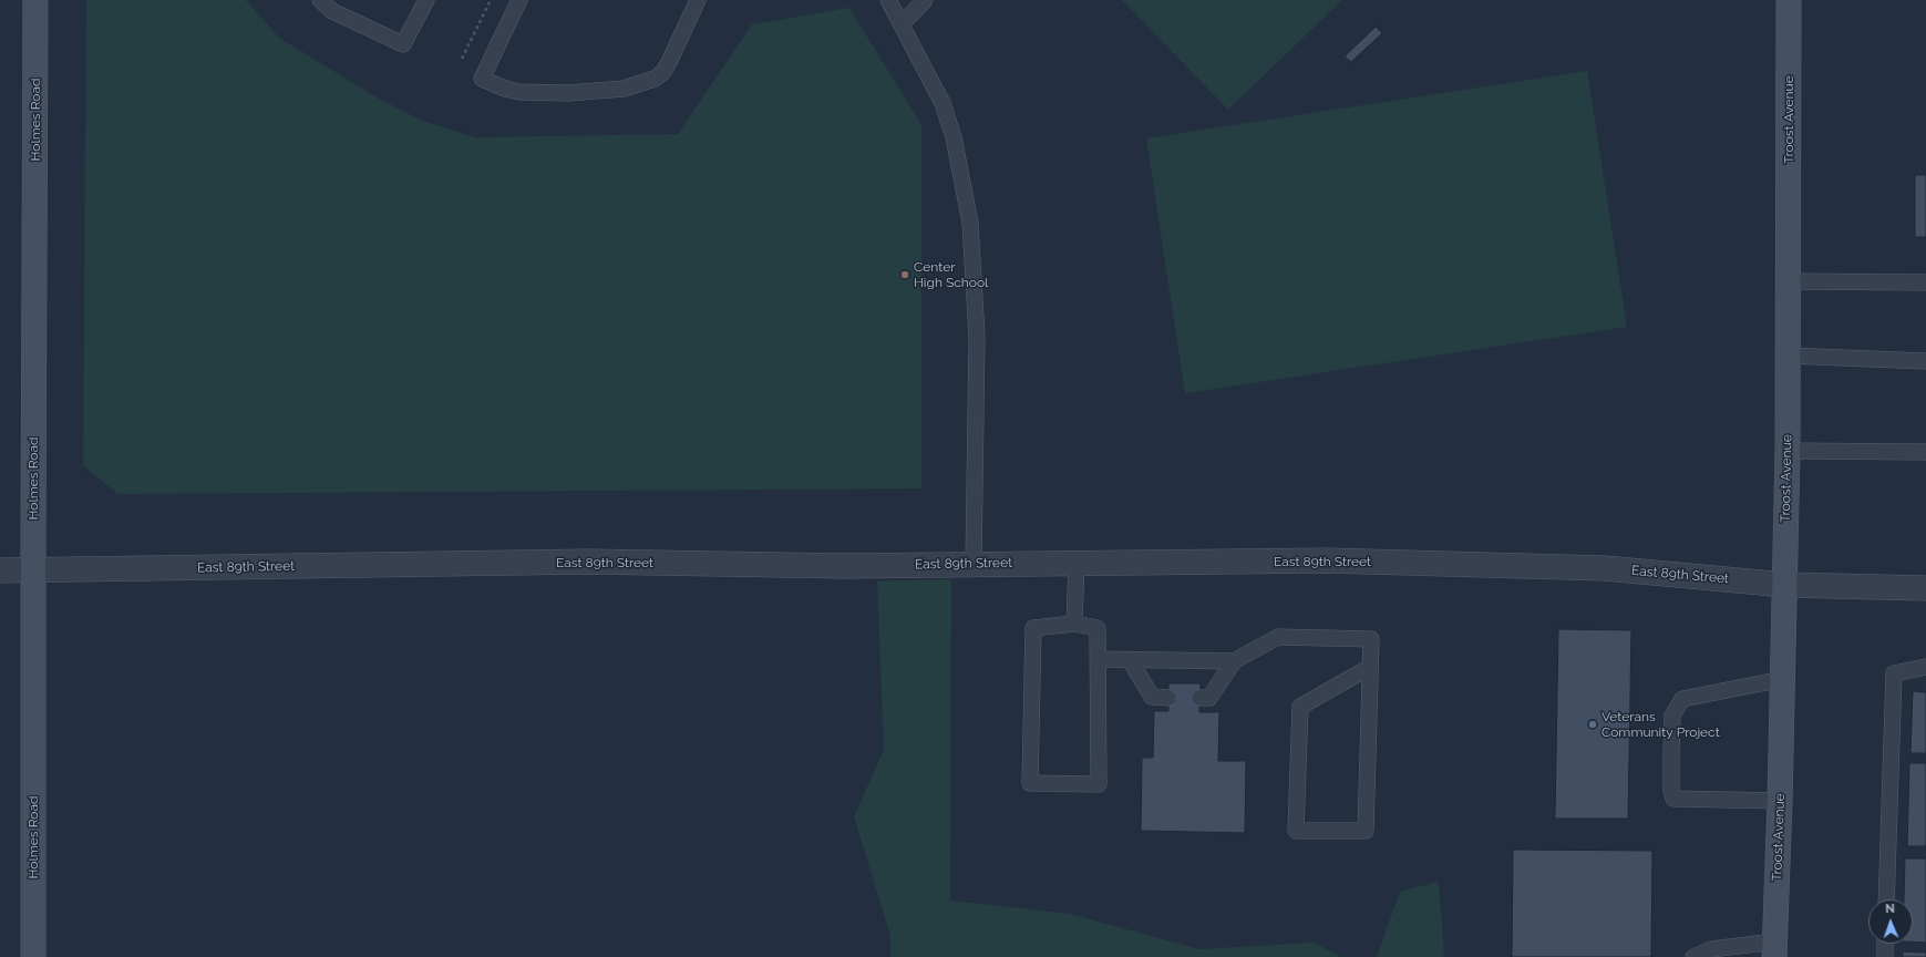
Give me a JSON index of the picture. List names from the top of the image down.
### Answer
{
  "streets": {
    "main road": ["Holmes Road", "Troost Avenue"],
    "street": ["East 89th Street"]
  },
  "crossings": [
    ["Holmes Road", "East 89th Street"],
    ["Troost Avenue", "East 89th Street"]
  ],
  "places": ["Center High School", "Veterans Community Project"],
  "north": "top"
}
